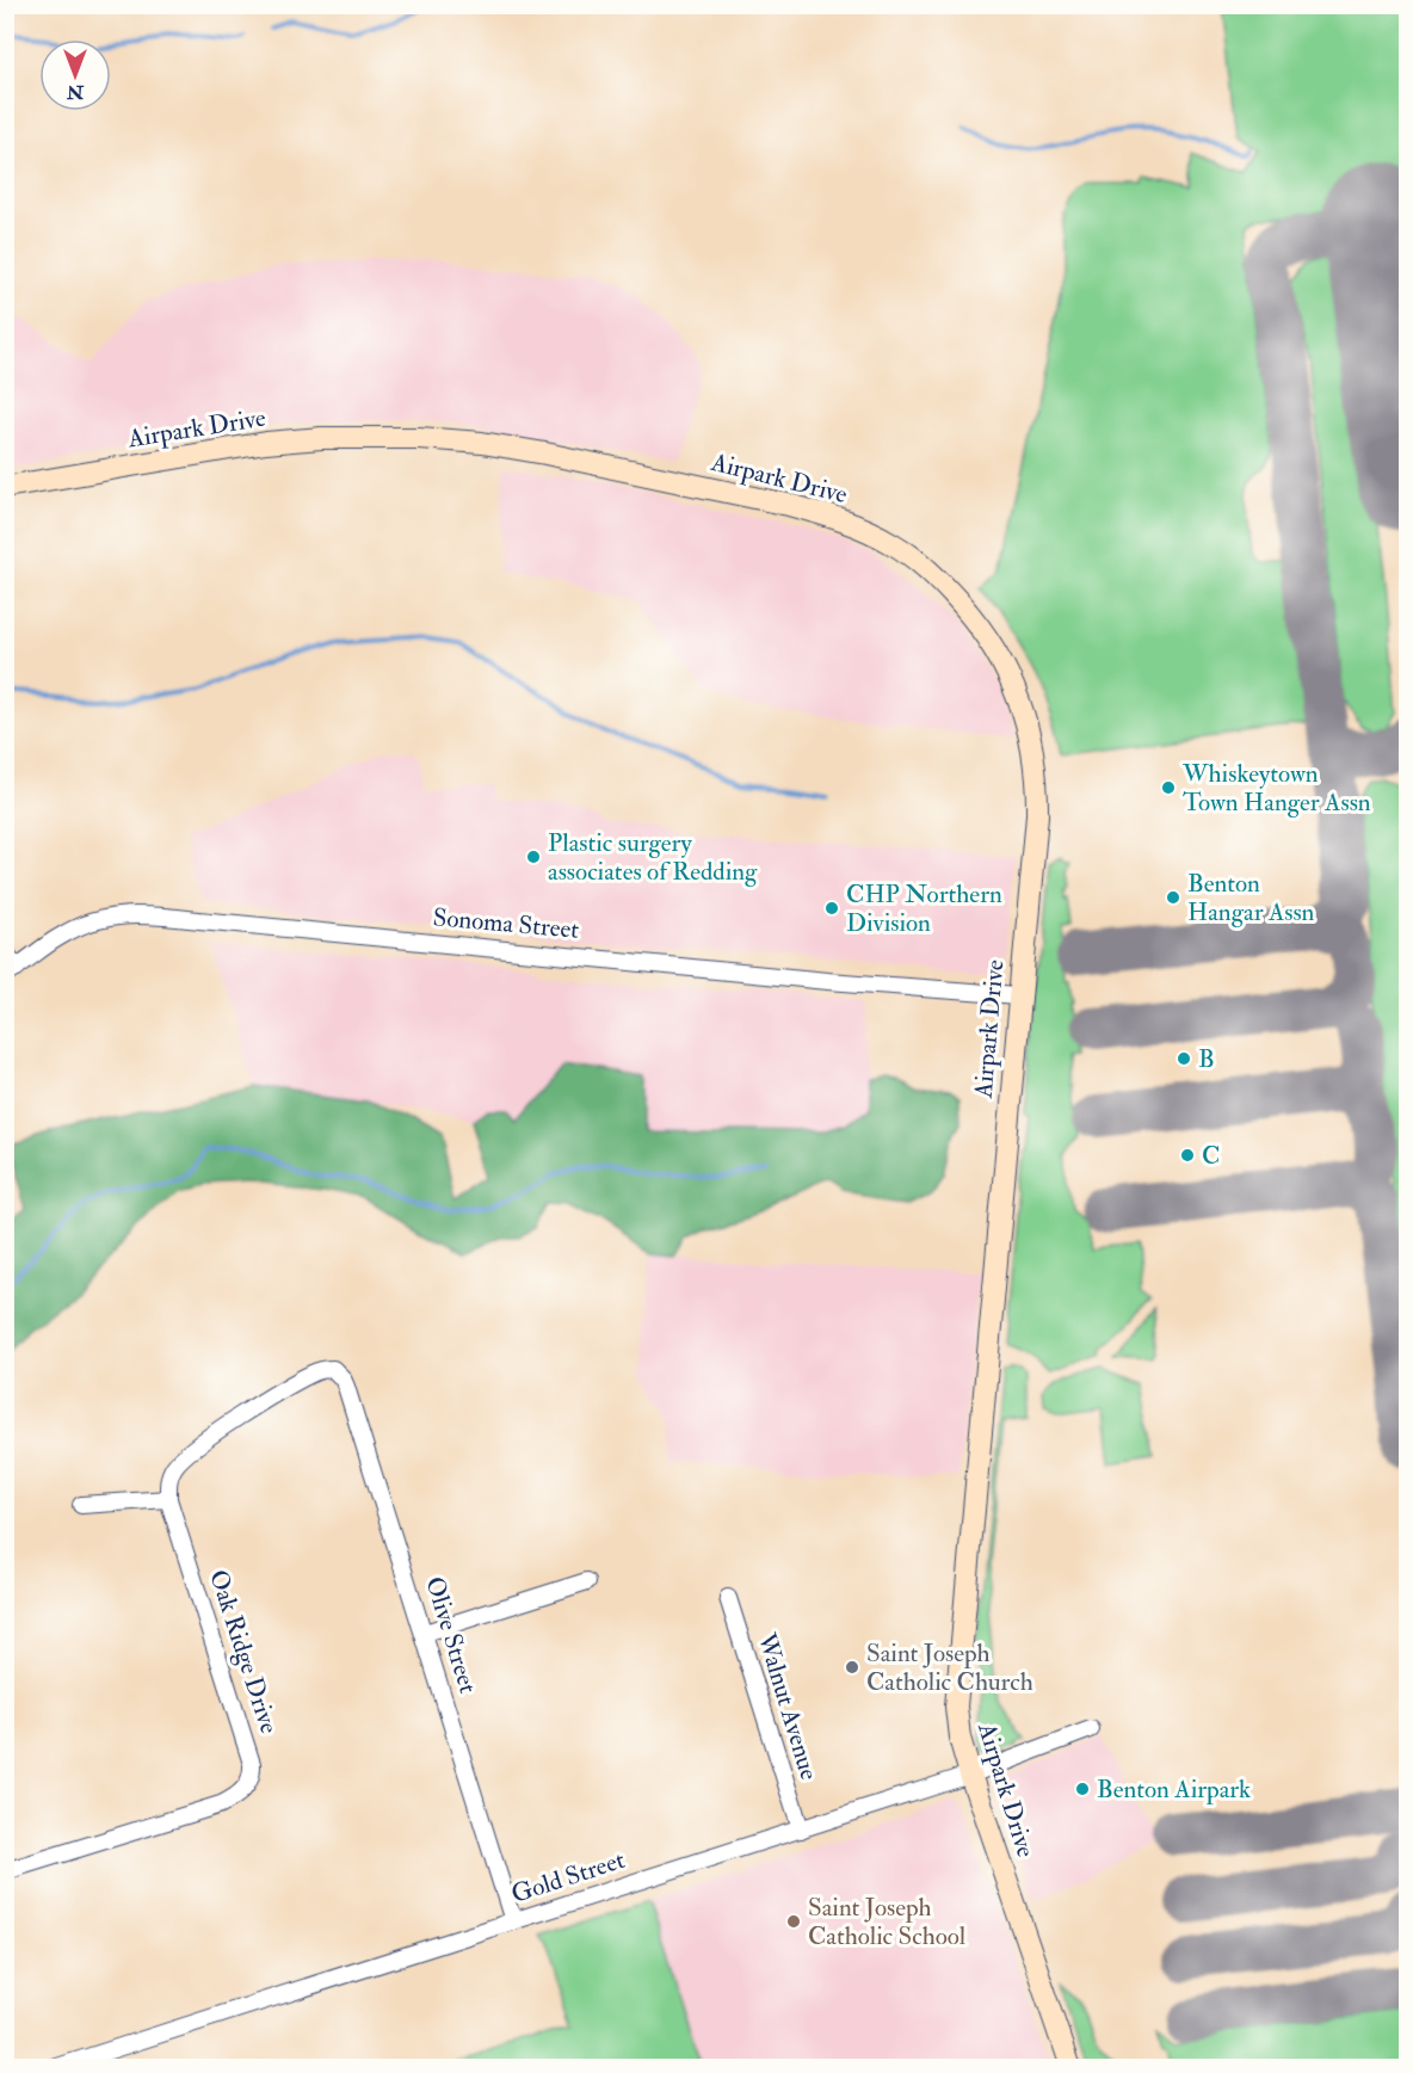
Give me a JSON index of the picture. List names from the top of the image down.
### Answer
{
  "streets": {
    "street": [
      "Airpark Drive",
      "Sonoma Street",
      "Olive Street",
      "Oak Ridge Drive",
      "Walnut Avenue",
      "Gold Street"
    ]
  },
  "crossings": [
    ["Airpark Drive", "Sonoma Street"],
    ["Airpark Drive", "Gold Street"],
    ["Olive Street", "Oak Ridge Drive"],
    ["Olive Street", "Gold Street"],
    ["Walnut Avenue", "Gold Street"]
  ],
  "places": [
    "Whiskeytown Town Hanger Assn",
    "Plastic surgery associates of Redding",
    "Benton Hangar Assn",
    "CHP Northern Division",
    "B",
    "C",
    "Saint Joseph Catholic Church",
    "Benton Airpark",
    "Saint Joseph Catholic School"
  ],
  "north": "bottom"
}
